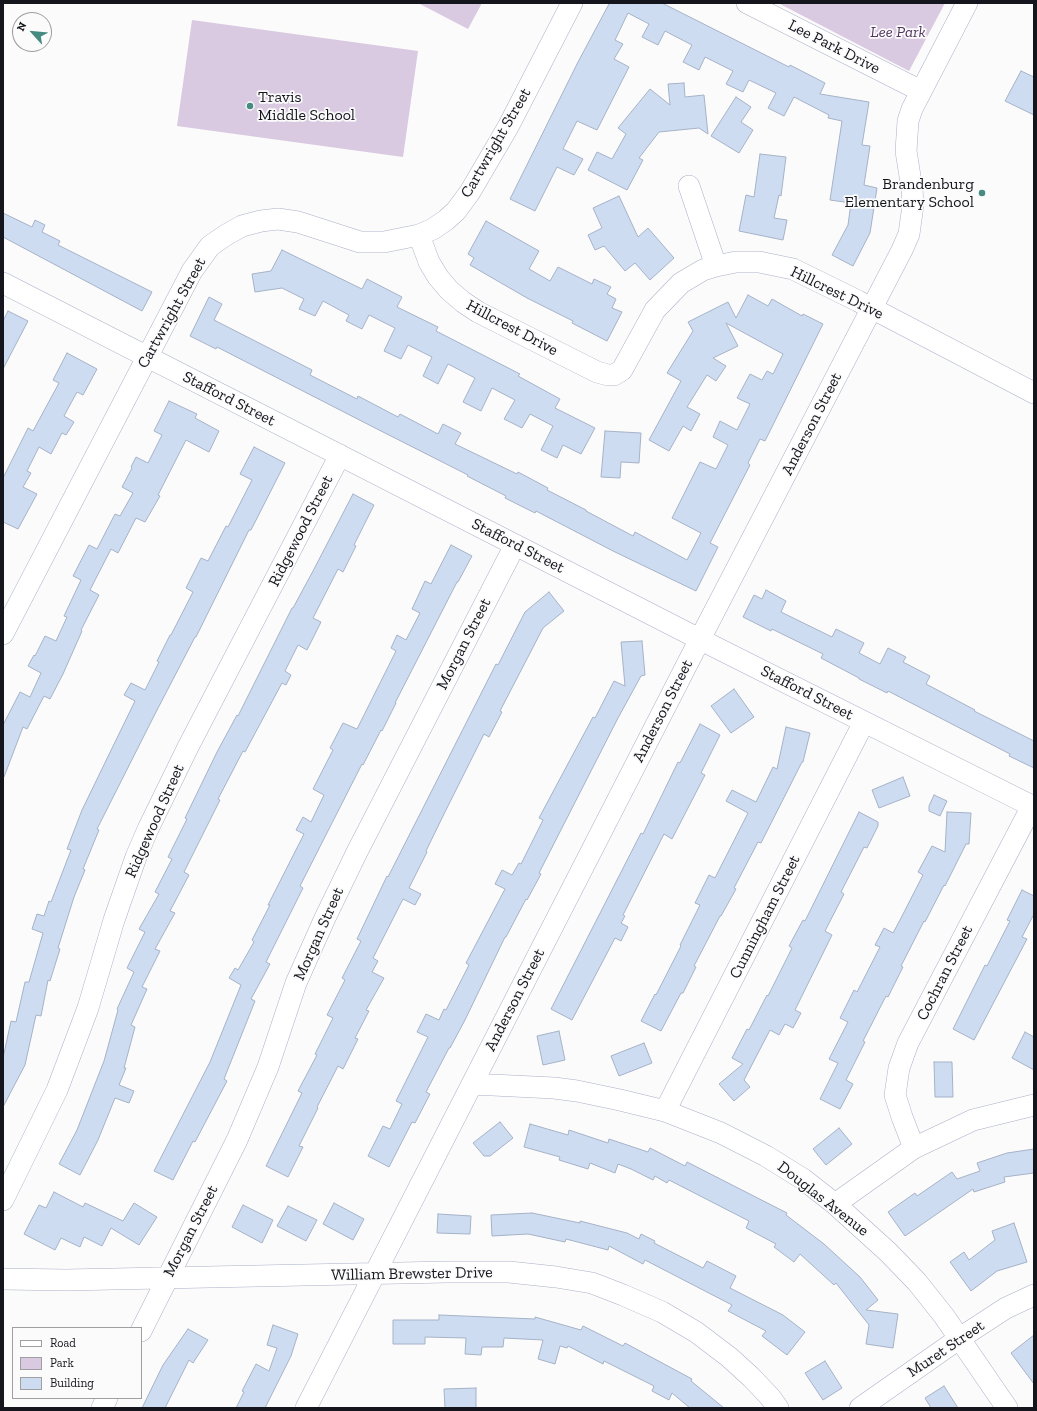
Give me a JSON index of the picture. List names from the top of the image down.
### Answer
{
  "streets": {
    "street": [
      "Lee Park Drive",
      "Cartwright Street",
      "Hillcrest Drive",
      "Stafford Street",
      "Anderson Street",
      "Ridgewood Street",
      "Morgan Street",
      "Cunningham Street",
      "Cochran Street",
      "Douglas Avenue",
      "William Brewster Drive",
      "Muret Street"
    ]
  },
  "crossings": [
    ["Lee Park Drive", "Anderson Street"],
    ["Cartwright Street", "Hillcrest Drive"],
    ["Cartwright Street", "Stafford Street"],
    ["Hillcrest Drive", "Anderson Street"],
    ["Stafford Street", "Anderson Street"],
    ["Stafford Street", "Ridgewood Street"],
    ["Stafford Street", "Morgan Street"],
    ["Stafford Street", "Cunningham Street"],
    ["Stafford Street", "Cochran Street"],
    ["Anderson Street", "Douglas Avenue"],
    ["Anderson Street", "William Brewster Drive"],
    ["Morgan Street", "William Brewster Drive"],
    ["Cunningham Street", "Douglas Avenue"],
    ["Douglas Avenue", "Muret Street"]
  ],
  "parks": ["Lee Park"],
  "places": ["Travis Middle School", "Brandenburg Elementary School"],
  "legend": ["Road", "Park", "Building"],
  "north": "top left"
}
